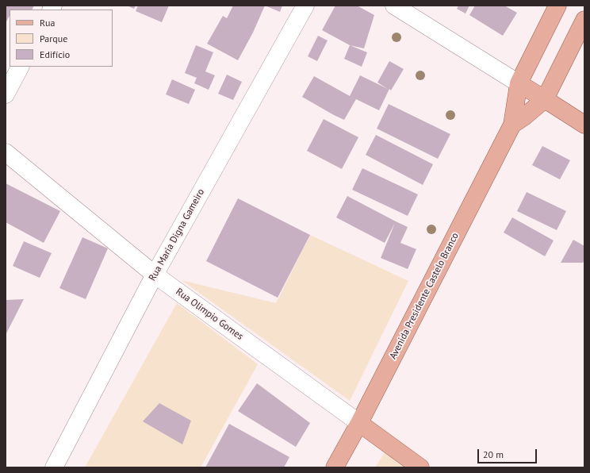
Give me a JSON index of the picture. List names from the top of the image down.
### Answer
{
  "streets": {
    "main road": ["Avenida Presidente Castelo Branco", "Rua Olimpio Gomes"],
    "street": ["Rua Maria Digna Gameiro"]
  },
  "crossings": [
    ["Rua Maria Digna Gameiro", "Rua Olimpio Gomes"],
    ["Avenida Presidente Castelo Branco", "Rua Olimpio Gomes"]
  ],
  "legend": ["Rua", "Parque", "Edifício"],
  "scale_bar": "20 m"
}
